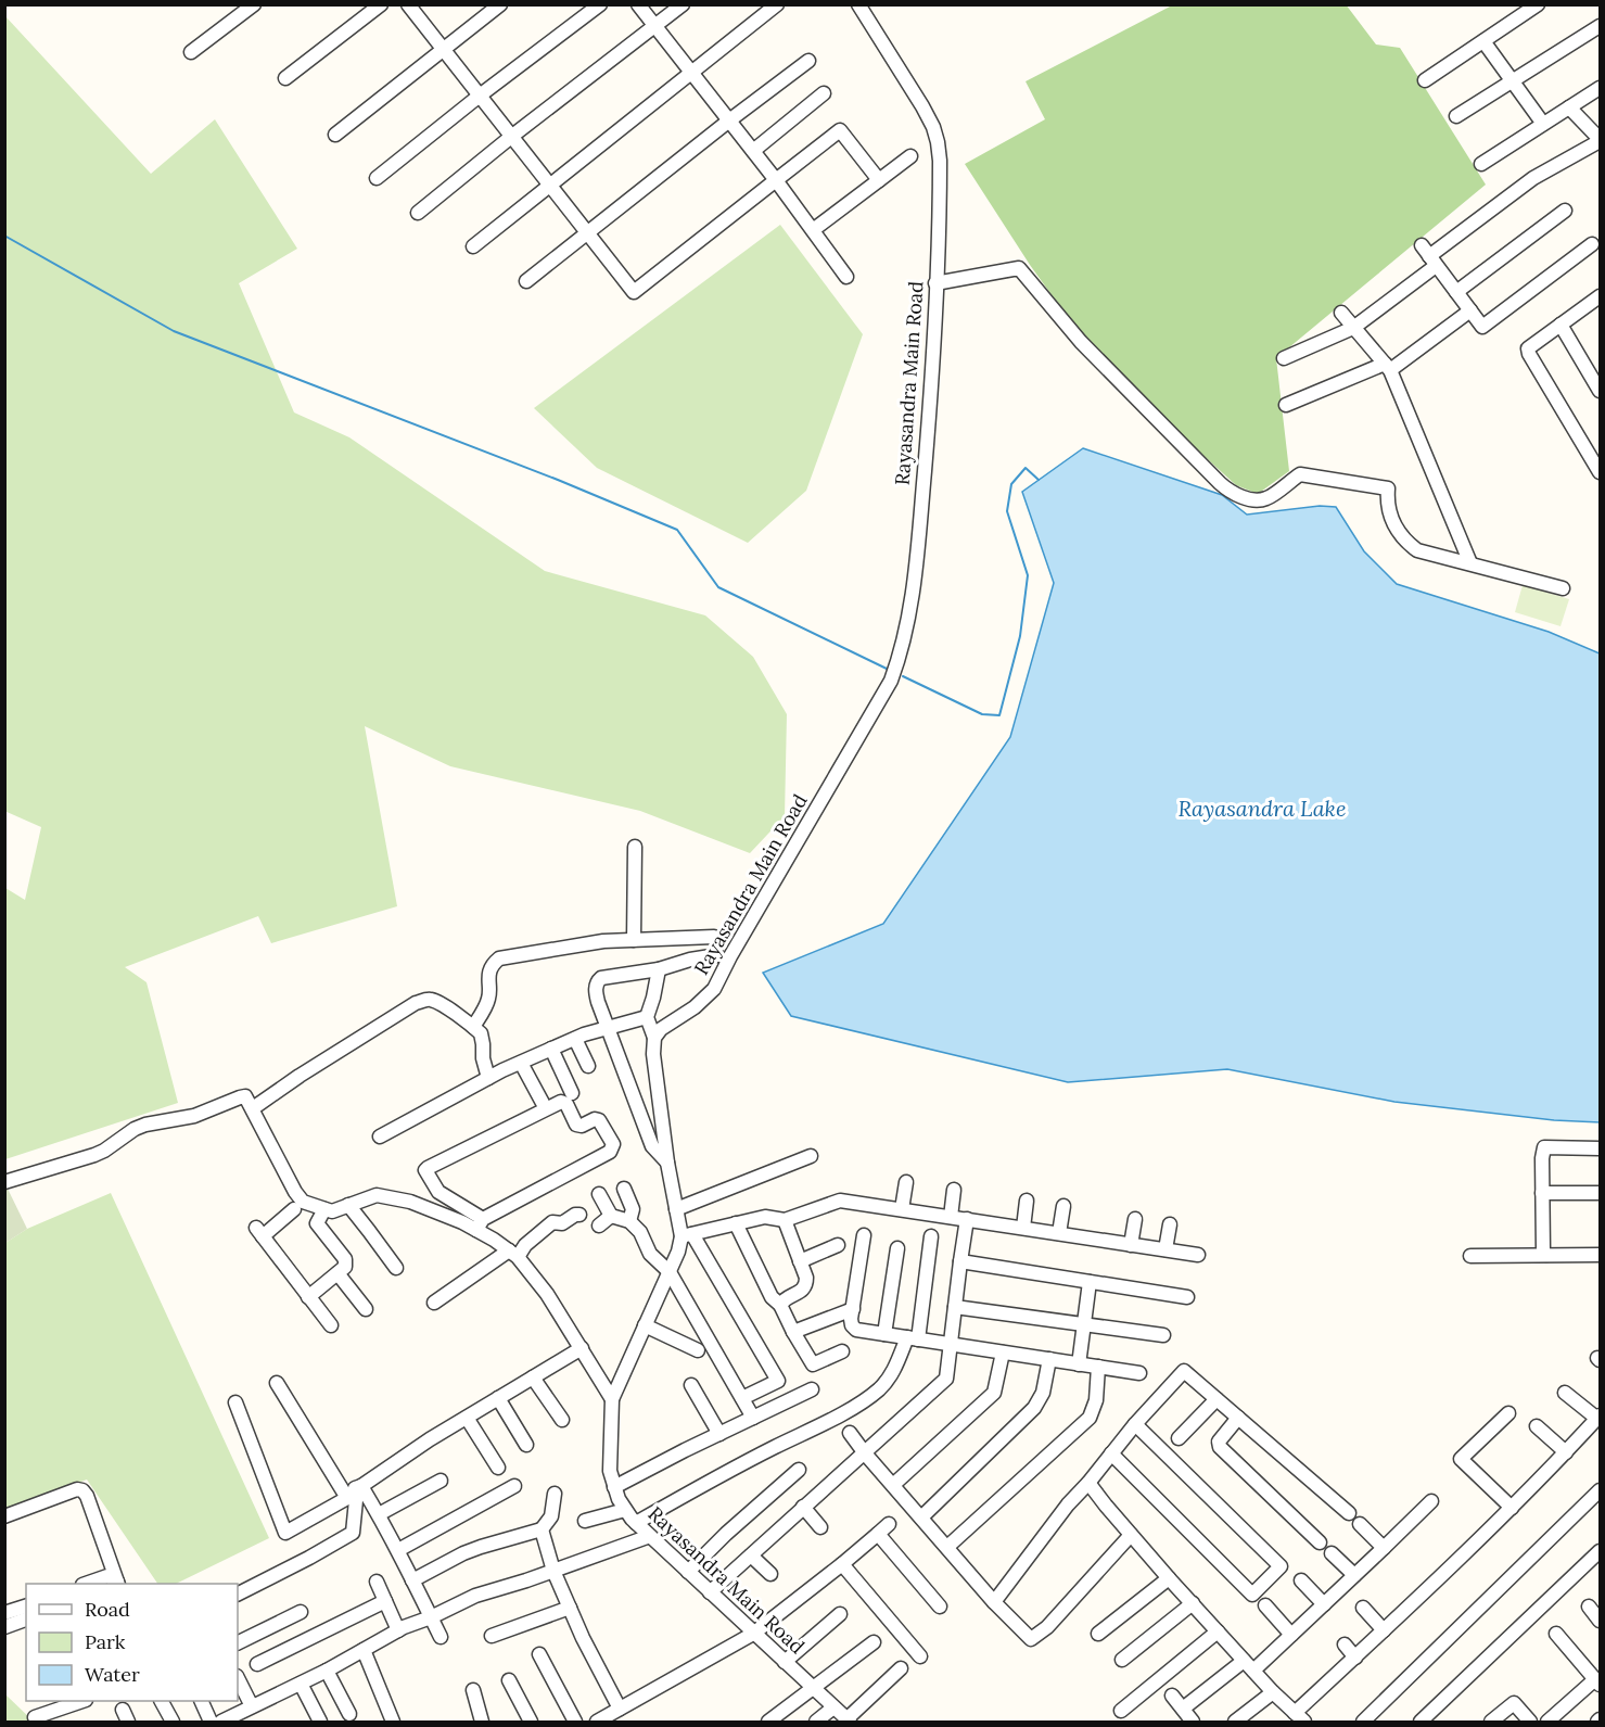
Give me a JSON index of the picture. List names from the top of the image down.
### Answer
{
  "streets": {
    "street": ["Rayasandra Main Road"]
  },
  "water": ["Rayasandra Lake"],
  "legend": ["Road", "Park", "Water"]
}
